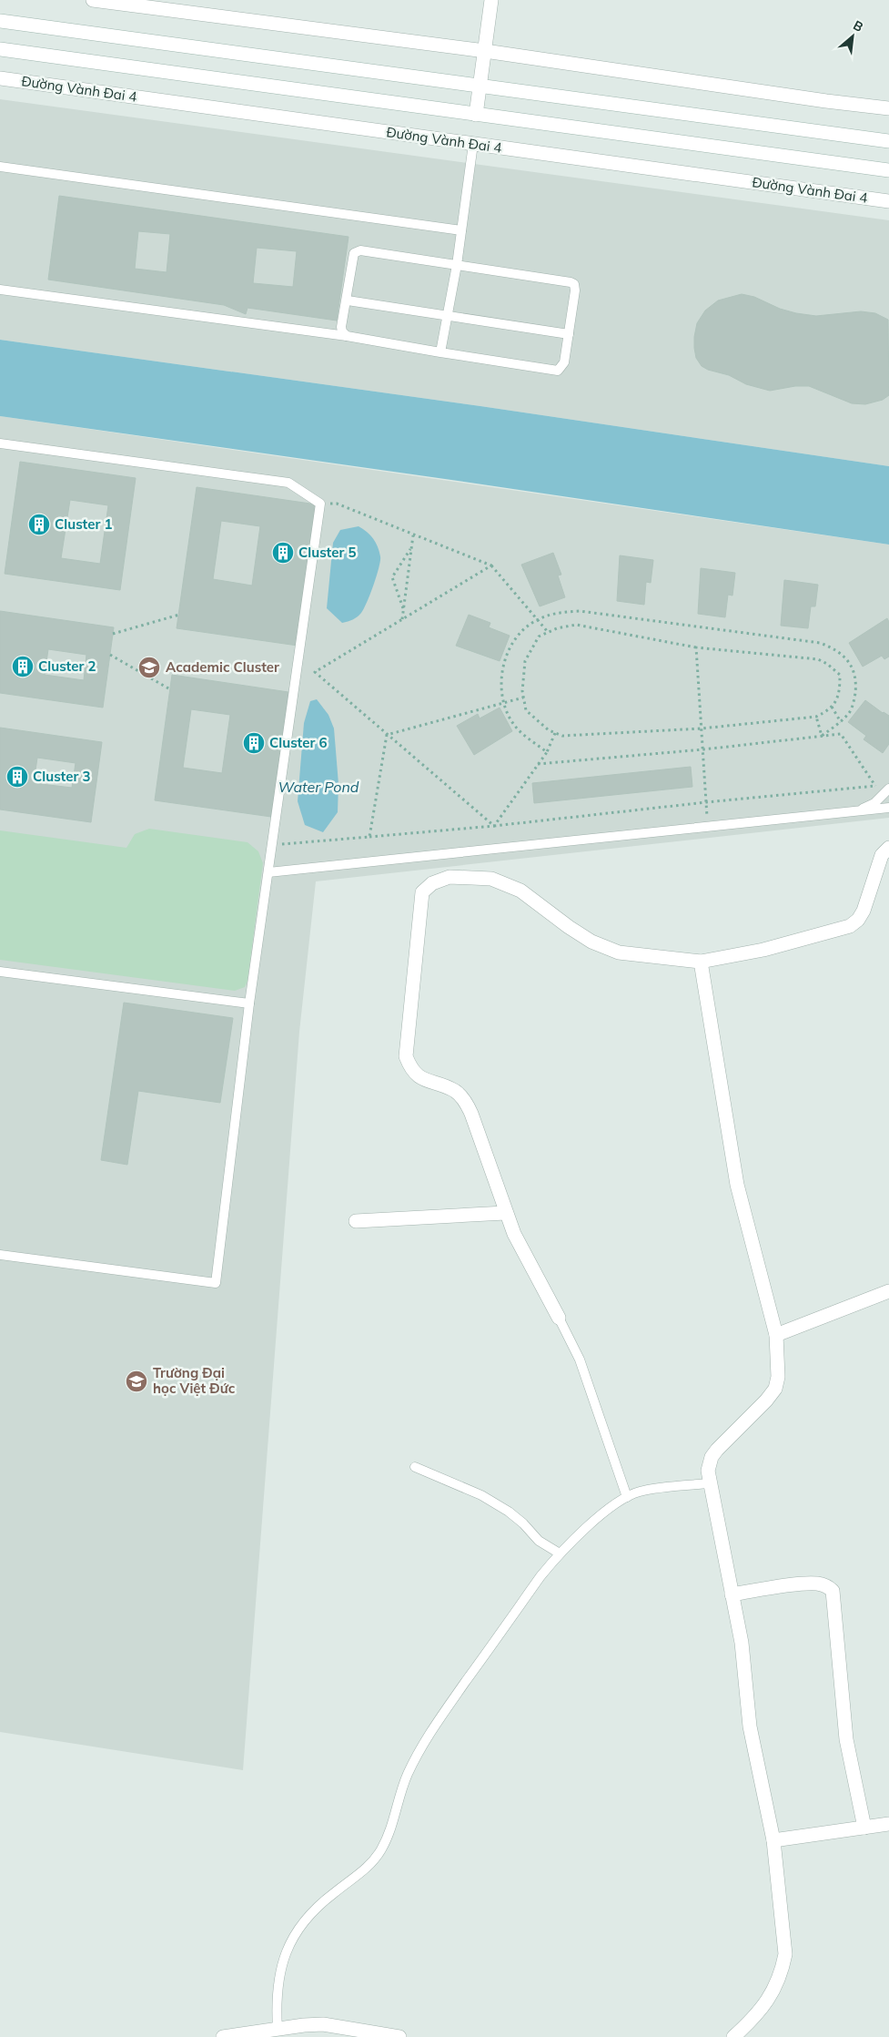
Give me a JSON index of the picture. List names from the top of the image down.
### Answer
{
  "streets": {
    "street": ["Đường Vành Đai 4"]
  },
  "water": ["Water Pond"],
  "places": {
    "building": [
      "Cluster 1",
      "Cluster 5",
      "Cluster 2",
      "Cluster 6",
      "Cluster 3"
    ],
    "school or university": ["Academic Cluster", "Trường Đại học Việt Đức"]
  },
  "north": "top right"
}
